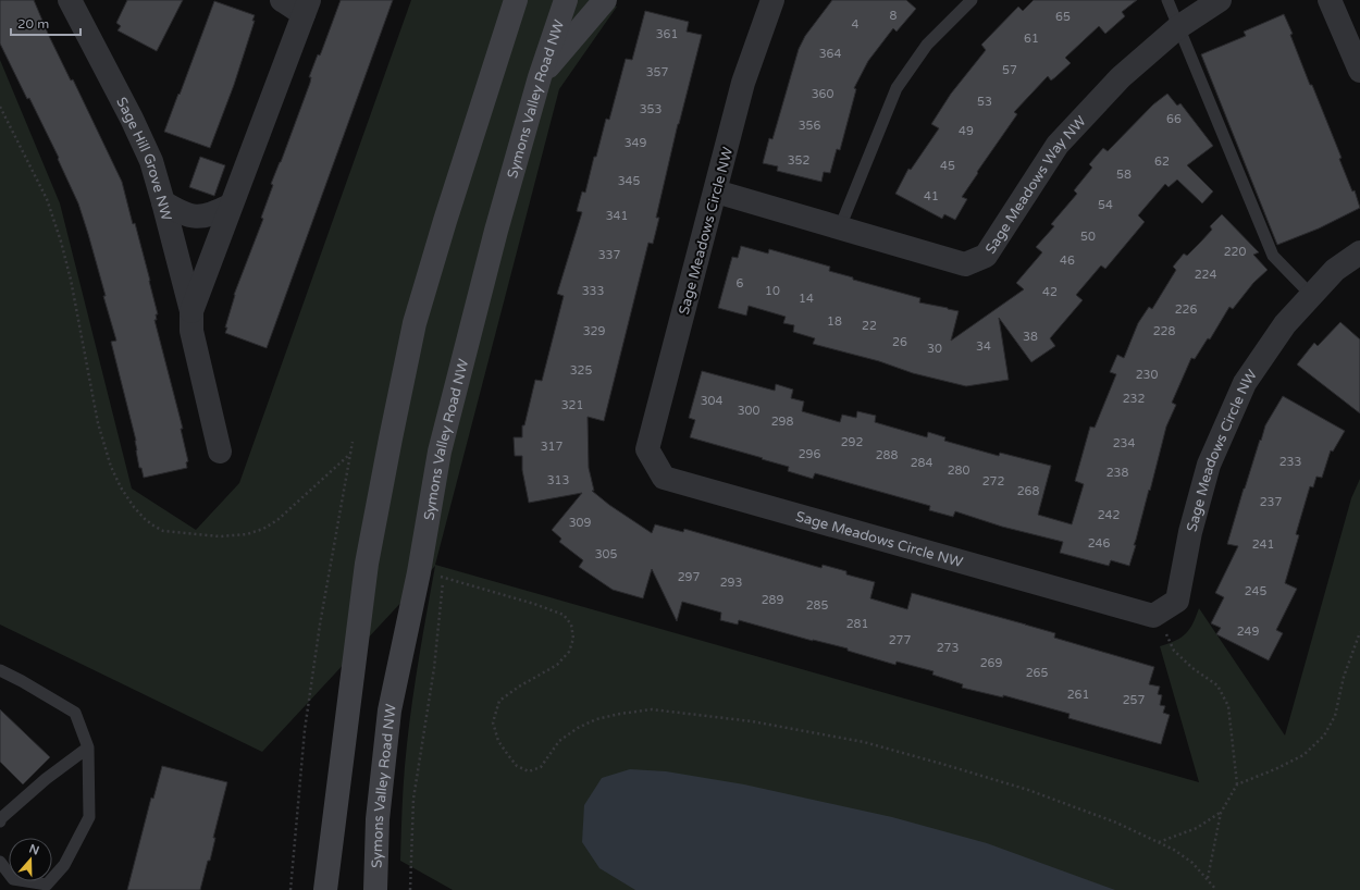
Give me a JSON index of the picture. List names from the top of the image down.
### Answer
{
  "streets": {
    "main road": ["Symons Valley Road NW"],
    "street": ["Sage Hill Grove NW", "Sage Meadows Way NW", "Sage Meadows Circle NW"]
  },
  "crossings": [
    ["Sage Meadows Way NW", "Sage Meadows Circle NW"]
  ],
  "house_numbers": [
    "8",
    "65",
    "4",
    "361",
    "61",
    "364",
    "57",
    "357",
    "360",
    "53",
    "353",
    "66",
    "356",
    "49",
    "349",
    "352",
    "62",
    "45",
    "58",
    "345",
    "41",
    "54",
    "341",
    "50",
    "220",
    "337",
    "46",
    "224",
    "6",
    "333",
    "10",
    "42",
    "14",
    "226",
    "18",
    "22",
    "329",
    "228",
    "38",
    "26",
    "34",
    "30",
    "325",
    "230",
    "232",
    "304",
    "321",
    "300",
    "298",
    "292",
    "234",
    "317",
    "296",
    "288",
    "233",
    "284",
    "280",
    "238",
    "313",
    "272",
    "268",
    "237",
    "242",
    "309",
    "246",
    "241",
    "305",
    "297",
    "293",
    "245",
    "289",
    "285",
    "281",
    "249",
    "277",
    "273",
    "269",
    "265",
    "261",
    "257"
  ],
  "scale_bar": "20 m",
  "north": "top"
}
